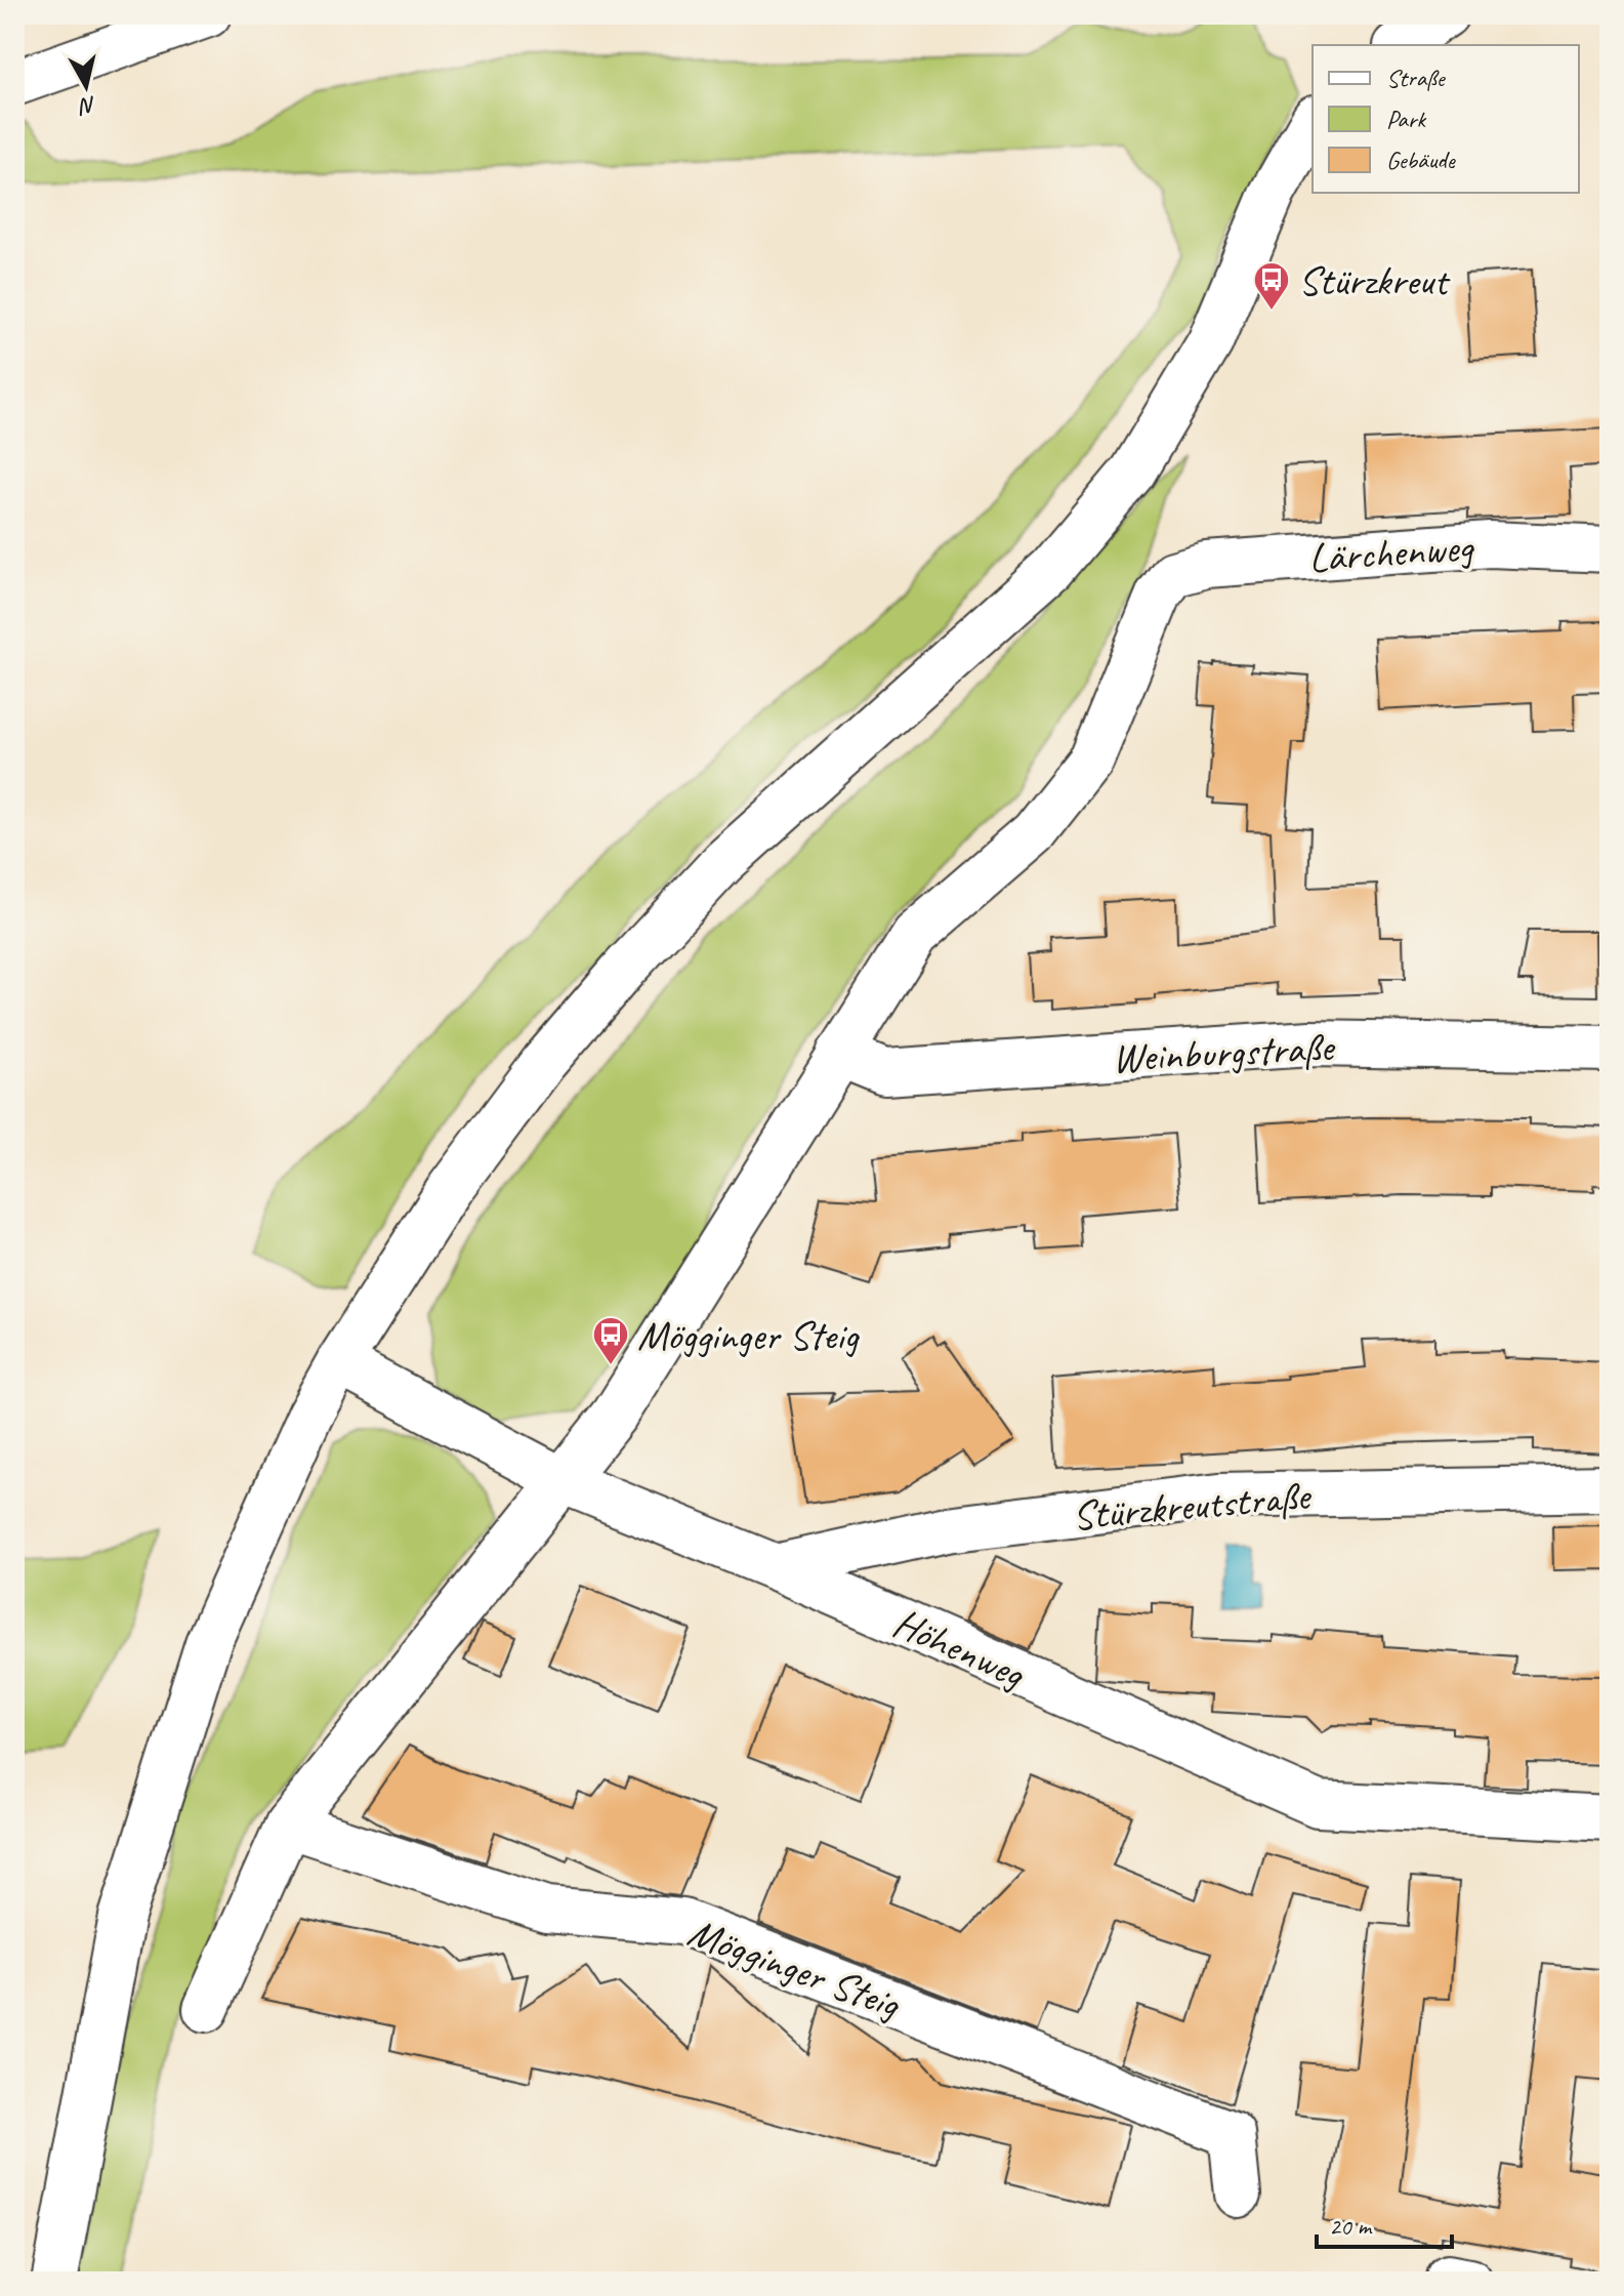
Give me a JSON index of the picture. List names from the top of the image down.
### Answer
{
  "streets": {
    "street": [
      "Lärchenweg",
      "Weinburgstraße",
      "Stürzkreutstraße",
      "Höhenweg",
      "Mögginger Steig"
    ]
  },
  "crossings": [
    ["Lärchenweg", "Weinburgstraße"],
    ["Stürzkreutstraße", "Höhenweg"]
  ],
  "places": {
    "bus stop": ["Stürzkreut", "Mögginger Steig"]
  },
  "legend": ["Straße", "Park", "Gebäude"],
  "scale_bar": "20 m",
  "north": "bottom"
}
